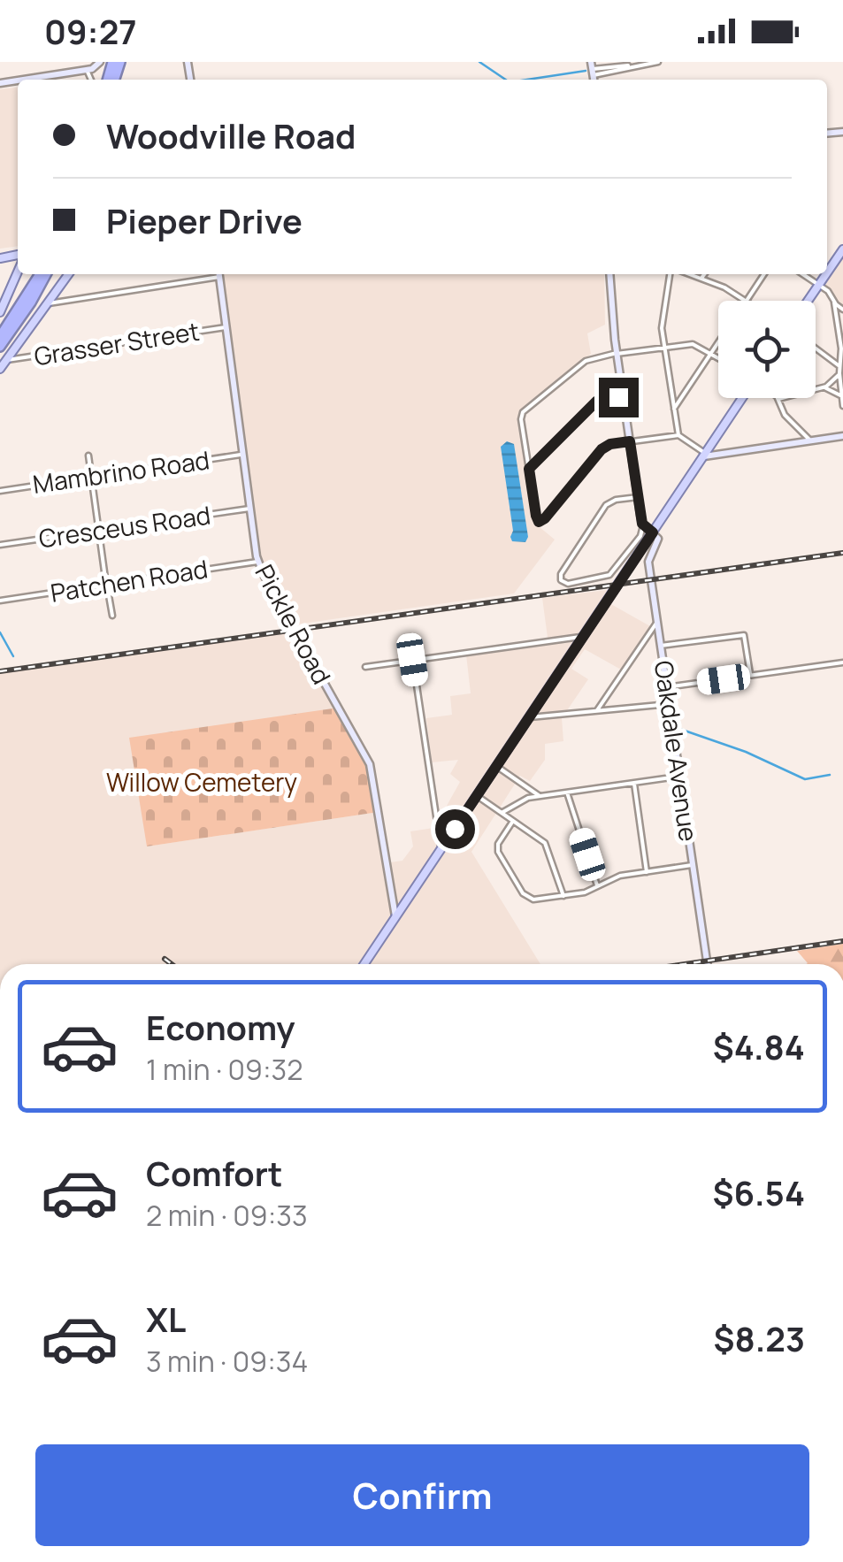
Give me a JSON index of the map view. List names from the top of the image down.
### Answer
{
  "streets": {
    "street": [
      "Grasser Street",
      "Mambrino Road",
      "Cresceus Road",
      "Patchen Road",
      "Pickle Road",
      "Oakdale Avenue"
    ]
  },
  "crossings": [
    ["Grasser Street", "Pickle Road"],
    ["Mambrino Road", "Pickle Road"],
    ["Cresceus Road", "Pickle Road"],
    ["Patchen Road", "Pickle Road"]
  ],
  "parks": ["Willow Cemetery"],
  "page": {
    "status": "09:27",
    "banner": ["Woodville Road", "Pieper Drive"],
    "list": [
      {
        "name": "Economy",
        "note": "1 min · 09:32",
        "value": "$4.84"
      },
      {
        "name": "Comfort",
        "note": "2 min · 09:33",
        "value": "$6.54"
      },
      {
        "name": "XL",
        "note": "3 min · 09:34",
        "value": "$8.23"
      }
    ],
    "buttons": "Confirm"
  }
}
